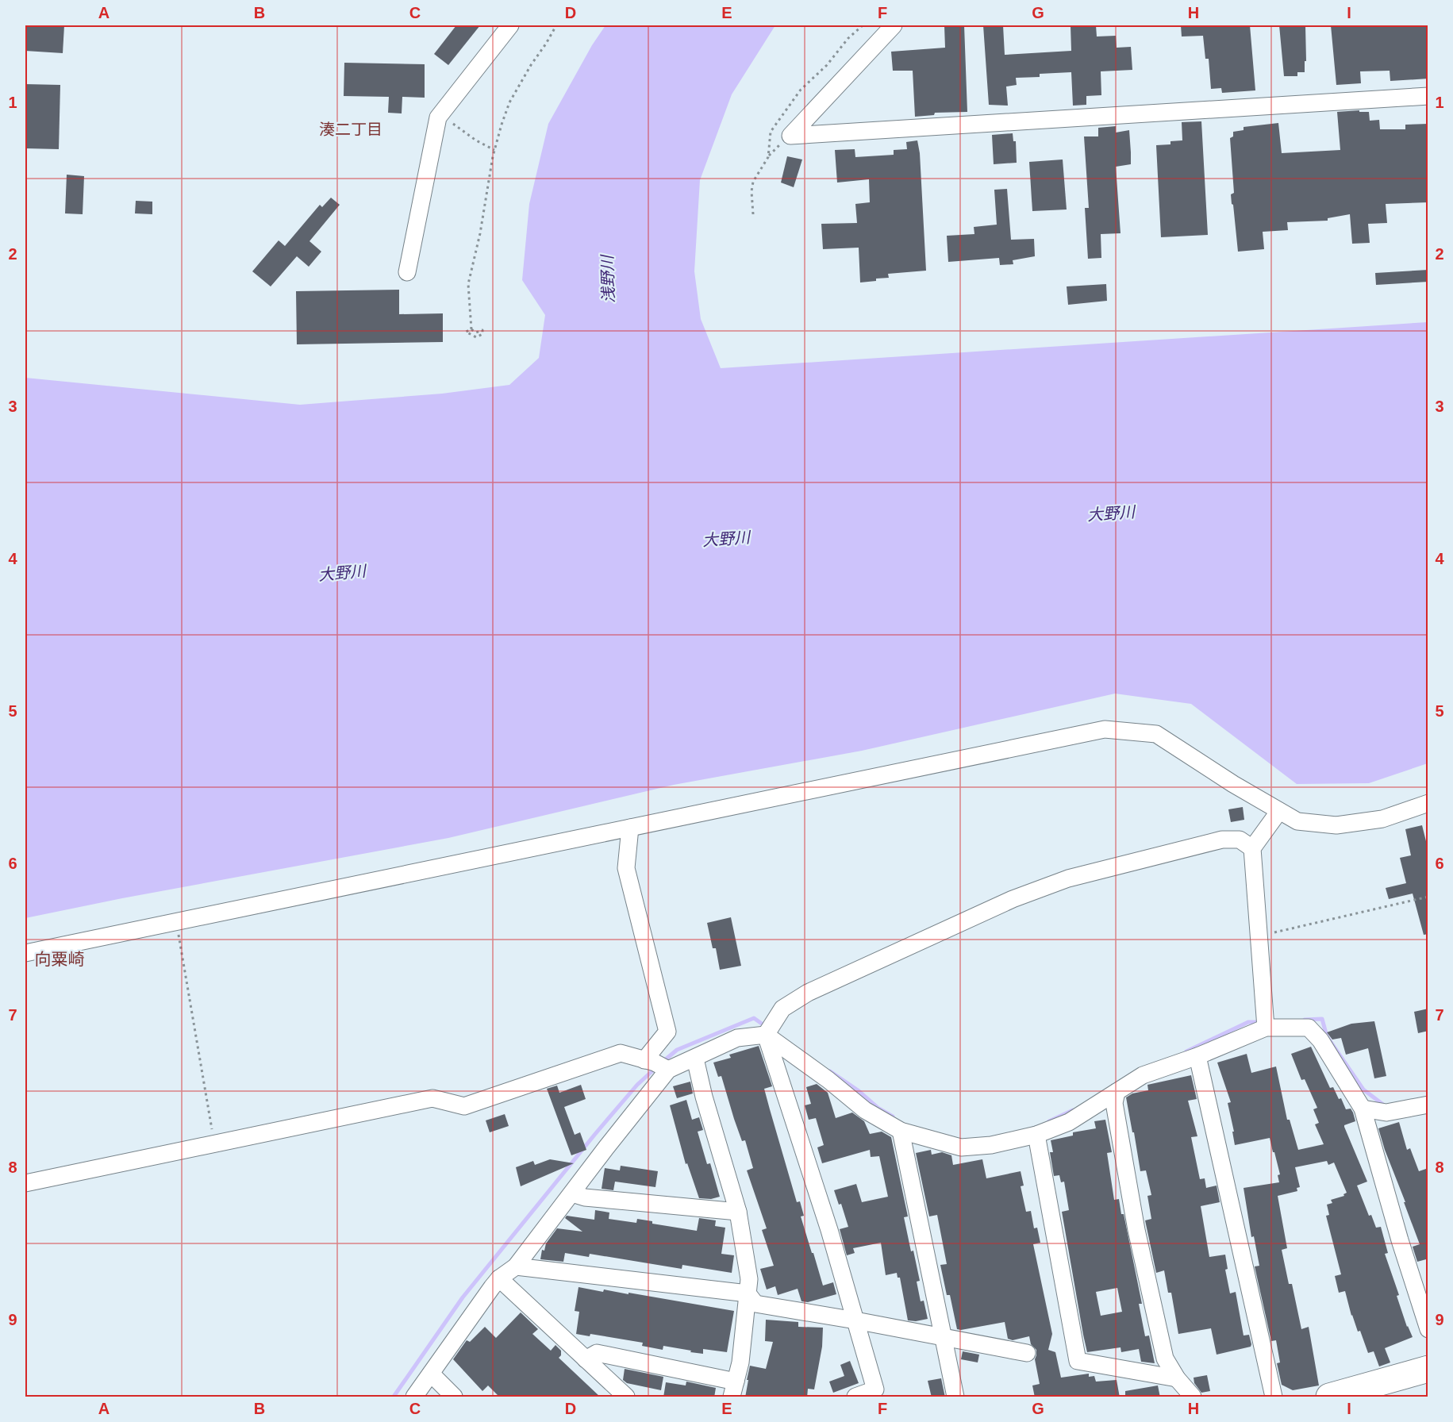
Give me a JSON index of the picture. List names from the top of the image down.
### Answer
{
  "districts": ["湊二丁目", "向粟崎"],
  "water": ["浅野川", "大野川"],
  "grid": {
    "columns": [
      "A",
      "B",
      "C",
      "D",
      "E",
      "F",
      "G",
      "H",
      "I"
    ],
    "rows": [
      "1",
      "2",
      "3",
      "4",
      "5",
      "6",
      "7",
      "8",
      "9"
    ]
  }
}
